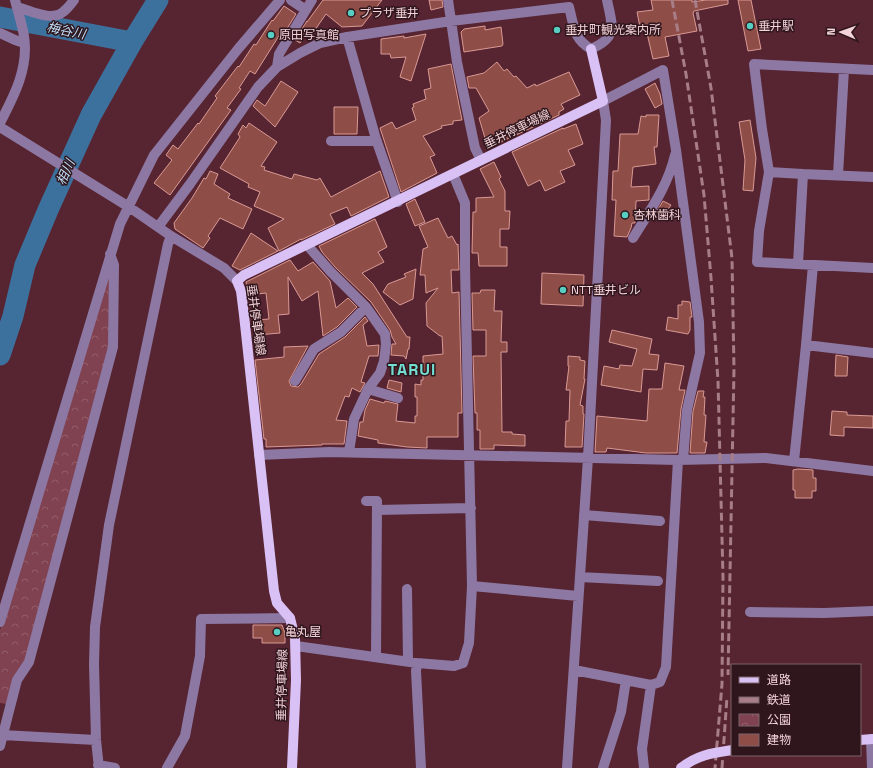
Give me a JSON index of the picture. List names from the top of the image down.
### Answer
{
  "streets": {
    "main road": ["垂井停車場線"]
  },
  "districts": ["TARUI"],
  "water": ["梅谷川", "相川"],
  "places": [
    "プラザ垂井",
    "垂井駅",
    "垂井町観光案内所",
    "原田写真館",
    "杏林歯科",
    "NTT垂井ビル",
    "亀丸屋"
  ],
  "legend": [
    "道路",
    "鉄道",
    "公園",
    "建物"
  ],
  "north": "left"
}
